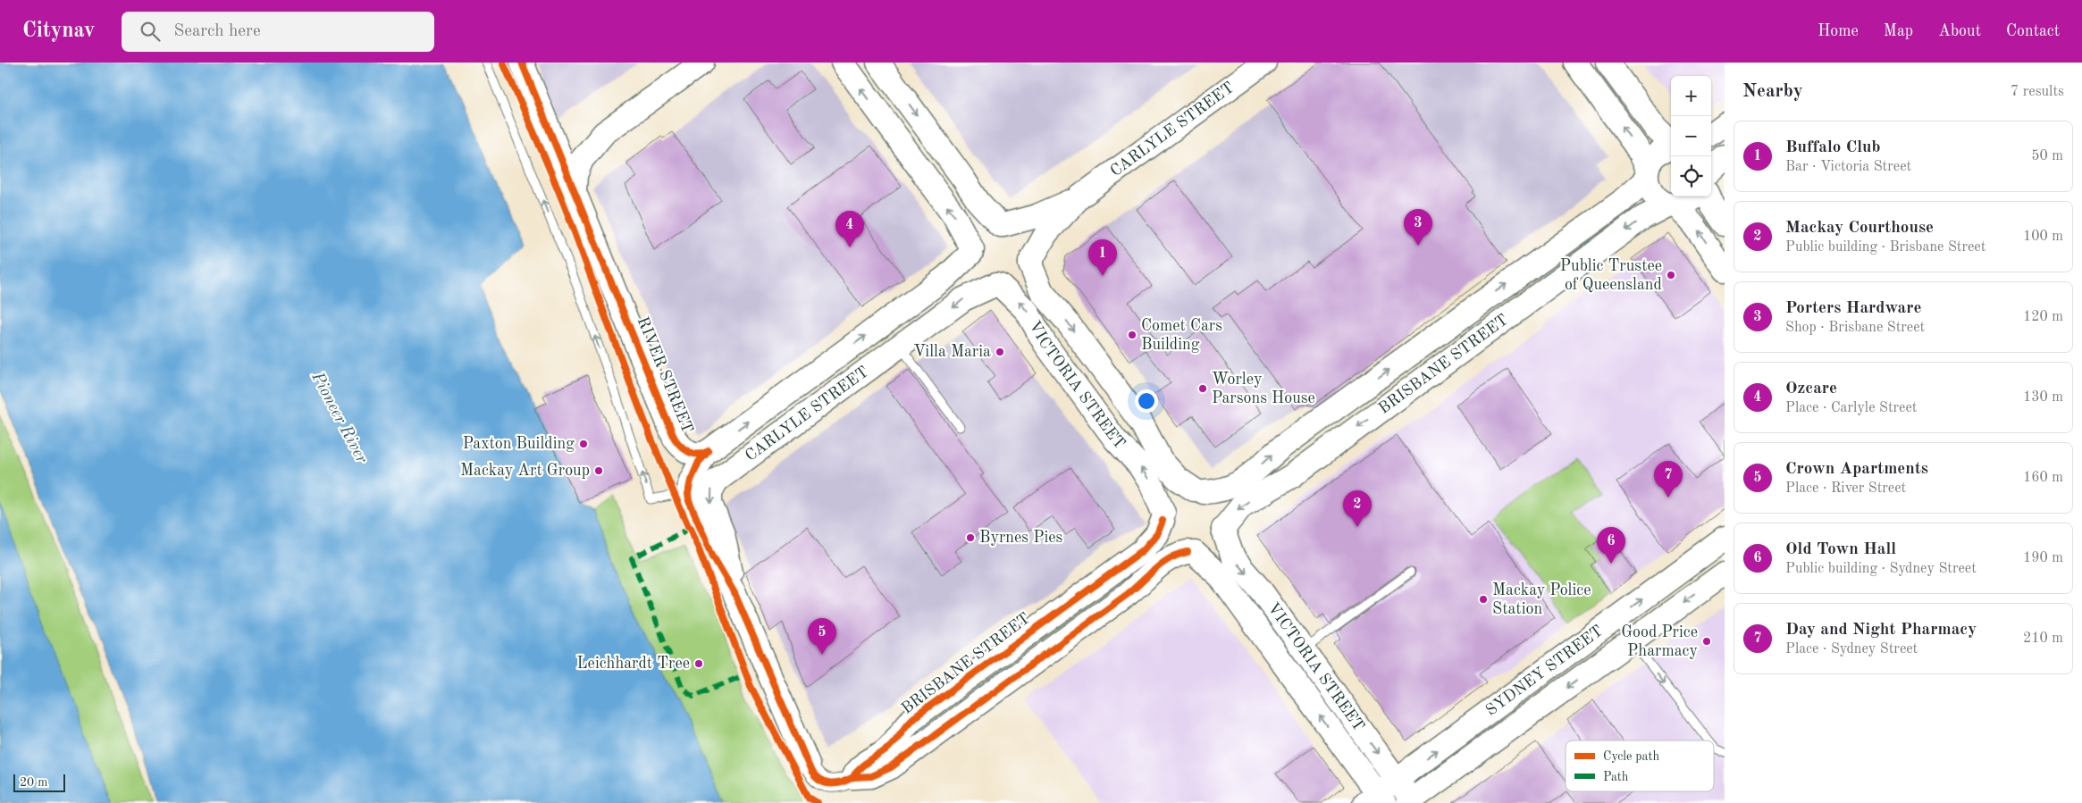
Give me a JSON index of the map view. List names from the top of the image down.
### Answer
{
  "streets": {
    "street": [
      "CARLYLE STREET",
      "BRISBANE STREET",
      "RIVER STREET",
      "VICTORIA STREET",
      "SYDNEY STREET"
    ]
  },
  "crossings": [
    ["CARLYLE STREET", "RIVER STREET"],
    ["CARLYLE STREET", "VICTORIA STREET"],
    ["BRISBANE STREET", "VICTORIA STREET"],
    ["VICTORIA STREET", "SYDNEY STREET"]
  ],
  "water": ["Pioneer River"],
  "places": [
    "Public Trustee of Queensland",
    "Comet Cars Building",
    "Villa Maria",
    "Worley Parsons House",
    "Paxton Building",
    "Mackay Art Group",
    "Byrnes Pies",
    "Mackay Police Station",
    "Good Price Pharmacy",
    "Leichhardt Tree"
  ],
  "legend": ["Cycle path", "Path"],
  "scale_bar": "20 m",
  "page": {
    "header": "Citynav",
    "search": "Search here",
    "nav": [
      "Home",
      "Map",
      "About",
      "Contact"
    ],
    "heading": ["Nearby", "7 results"],
    "map_buttons": ["+", "−"],
    "list": [
      {
        "mark": "1",
        "name": "Buffalo Club",
        "note": "Bar · Victoria Street",
        "value": "50 m"
      },
      {
        "mark": "2",
        "name": "Mackay Courthouse",
        "note": "Public building · Brisbane Street",
        "value": "100 m"
      },
      {
        "mark": "3",
        "name": "Porters Hardware",
        "note": "Shop · Brisbane Street",
        "value": "120 m"
      },
      {
        "mark": "4",
        "name": "Ozcare",
        "note": "Place · Carlyle Street",
        "value": "130 m"
      },
      {
        "mark": "5",
        "name": "Crown Apartments",
        "note": "Place · River Street",
        "value": "160 m"
      },
      {
        "mark": "6",
        "name": "Old Town Hall",
        "note": "Public building · Sydney Street",
        "value": "190 m"
      },
      {
        "mark": "7",
        "name": "Day and Night Pharmacy",
        "note": "Place · Sydney Street",
        "value": "210 m"
      }
    ],
    "pins": [
      "3",
      "4",
      "1",
      "7",
      "2",
      "6",
      "5"
    ],
    "scale": "20 m"
  }
}
